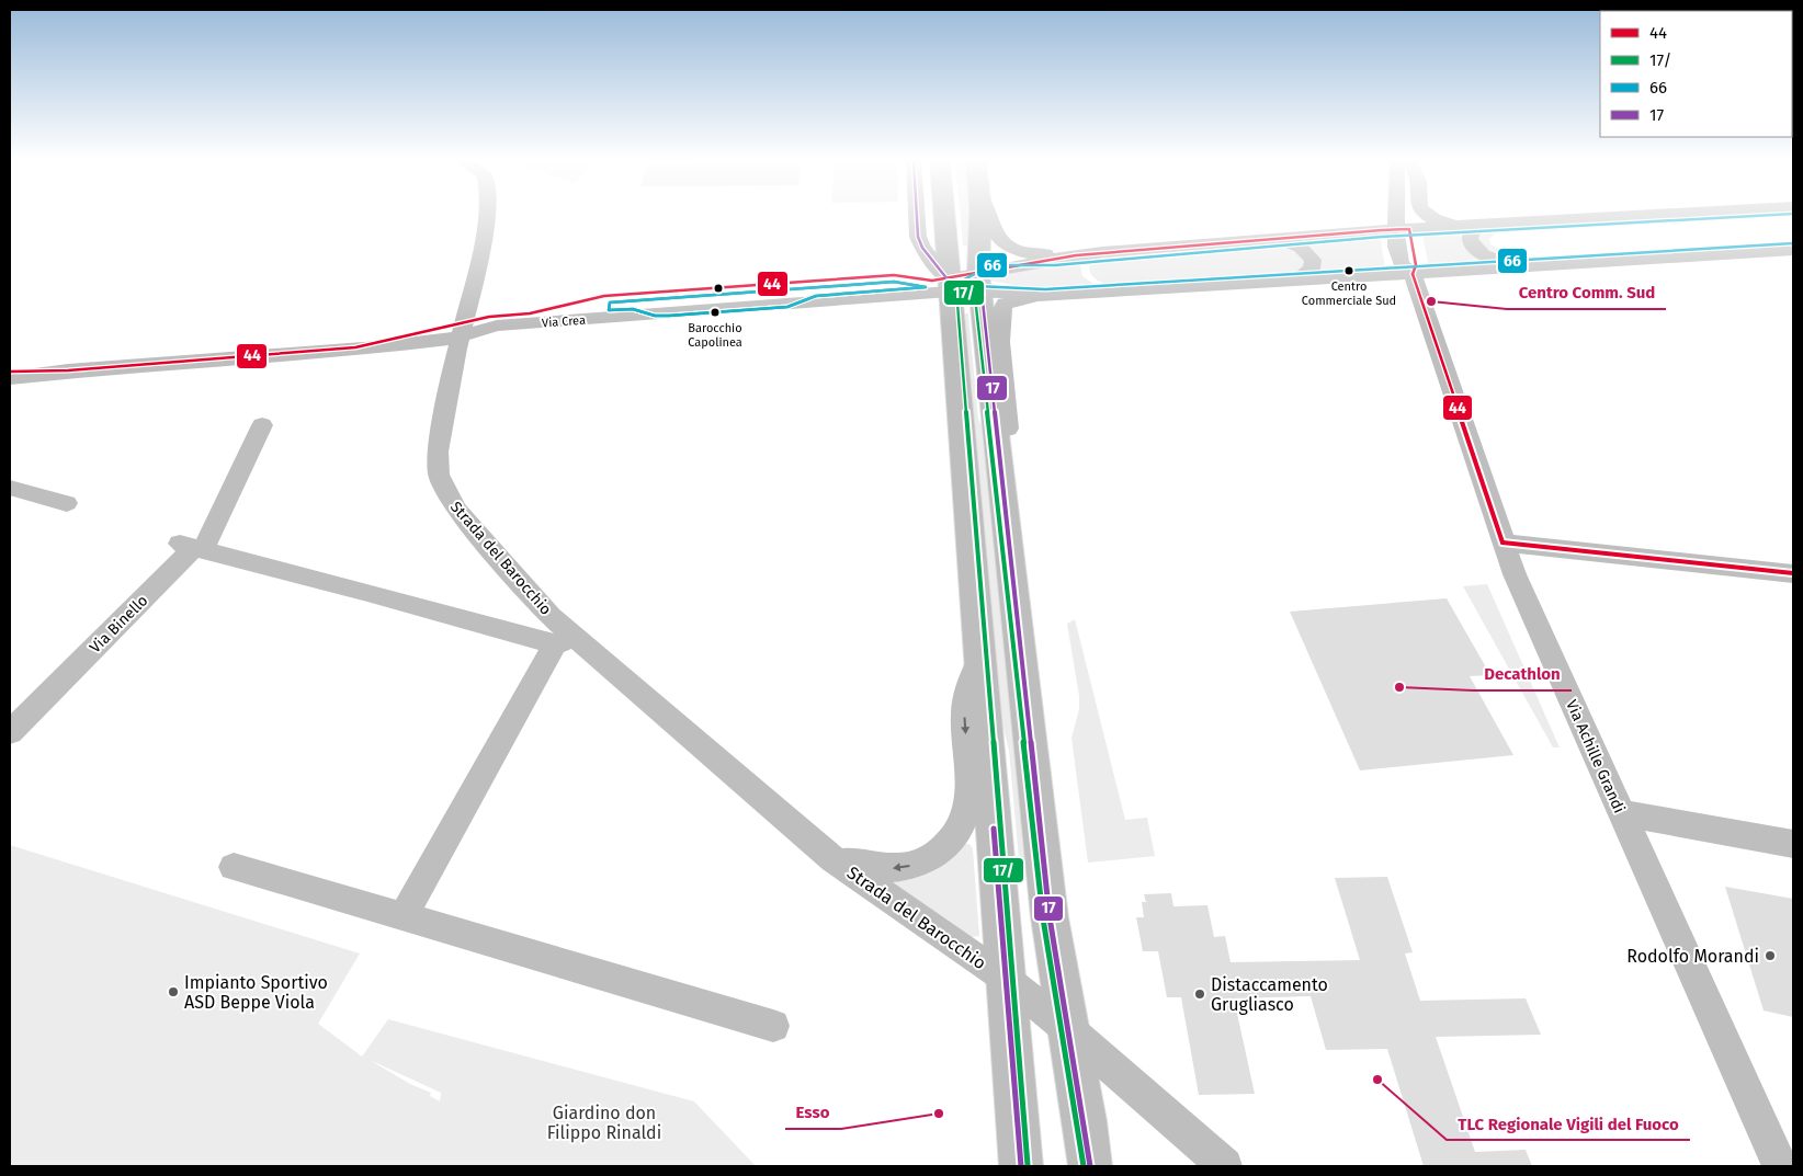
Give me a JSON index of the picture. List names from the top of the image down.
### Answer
{
  "streets": {
    "street": [
      "Via Crea",
      "Strada del Barocchio",
      "Via Binello",
      "Via Achille Grandi"
    ]
  },
  "crossings": [
    ["Via Crea", "Strada del Barocchio"],
    ["Via Crea", "Via Achille Grandi"],
    ["Strada del Barocchio", "Via Binello"]
  ],
  "parks": ["Giardino don Filippo Rinaldi"],
  "places": [
    "Centro Commerciale Sud",
    "Centro Comm. Sud",
    "Barocchio Capolinea",
    "Decathlon",
    "Rodolfo Morandi",
    "Impianto Sportivo ASD Beppe Viola",
    "Distaccamento Grugliasco",
    "TLC Regionale Vigili del Fuoco",
    "Esso"
  ],
  "lines": [
    "transit line 66",
    "transit line 17",
    "transit line 44",
    "transit line 17/"
  ],
  "legend": [
    "44",
    "17/",
    "66",
    "17"
  ]
}
